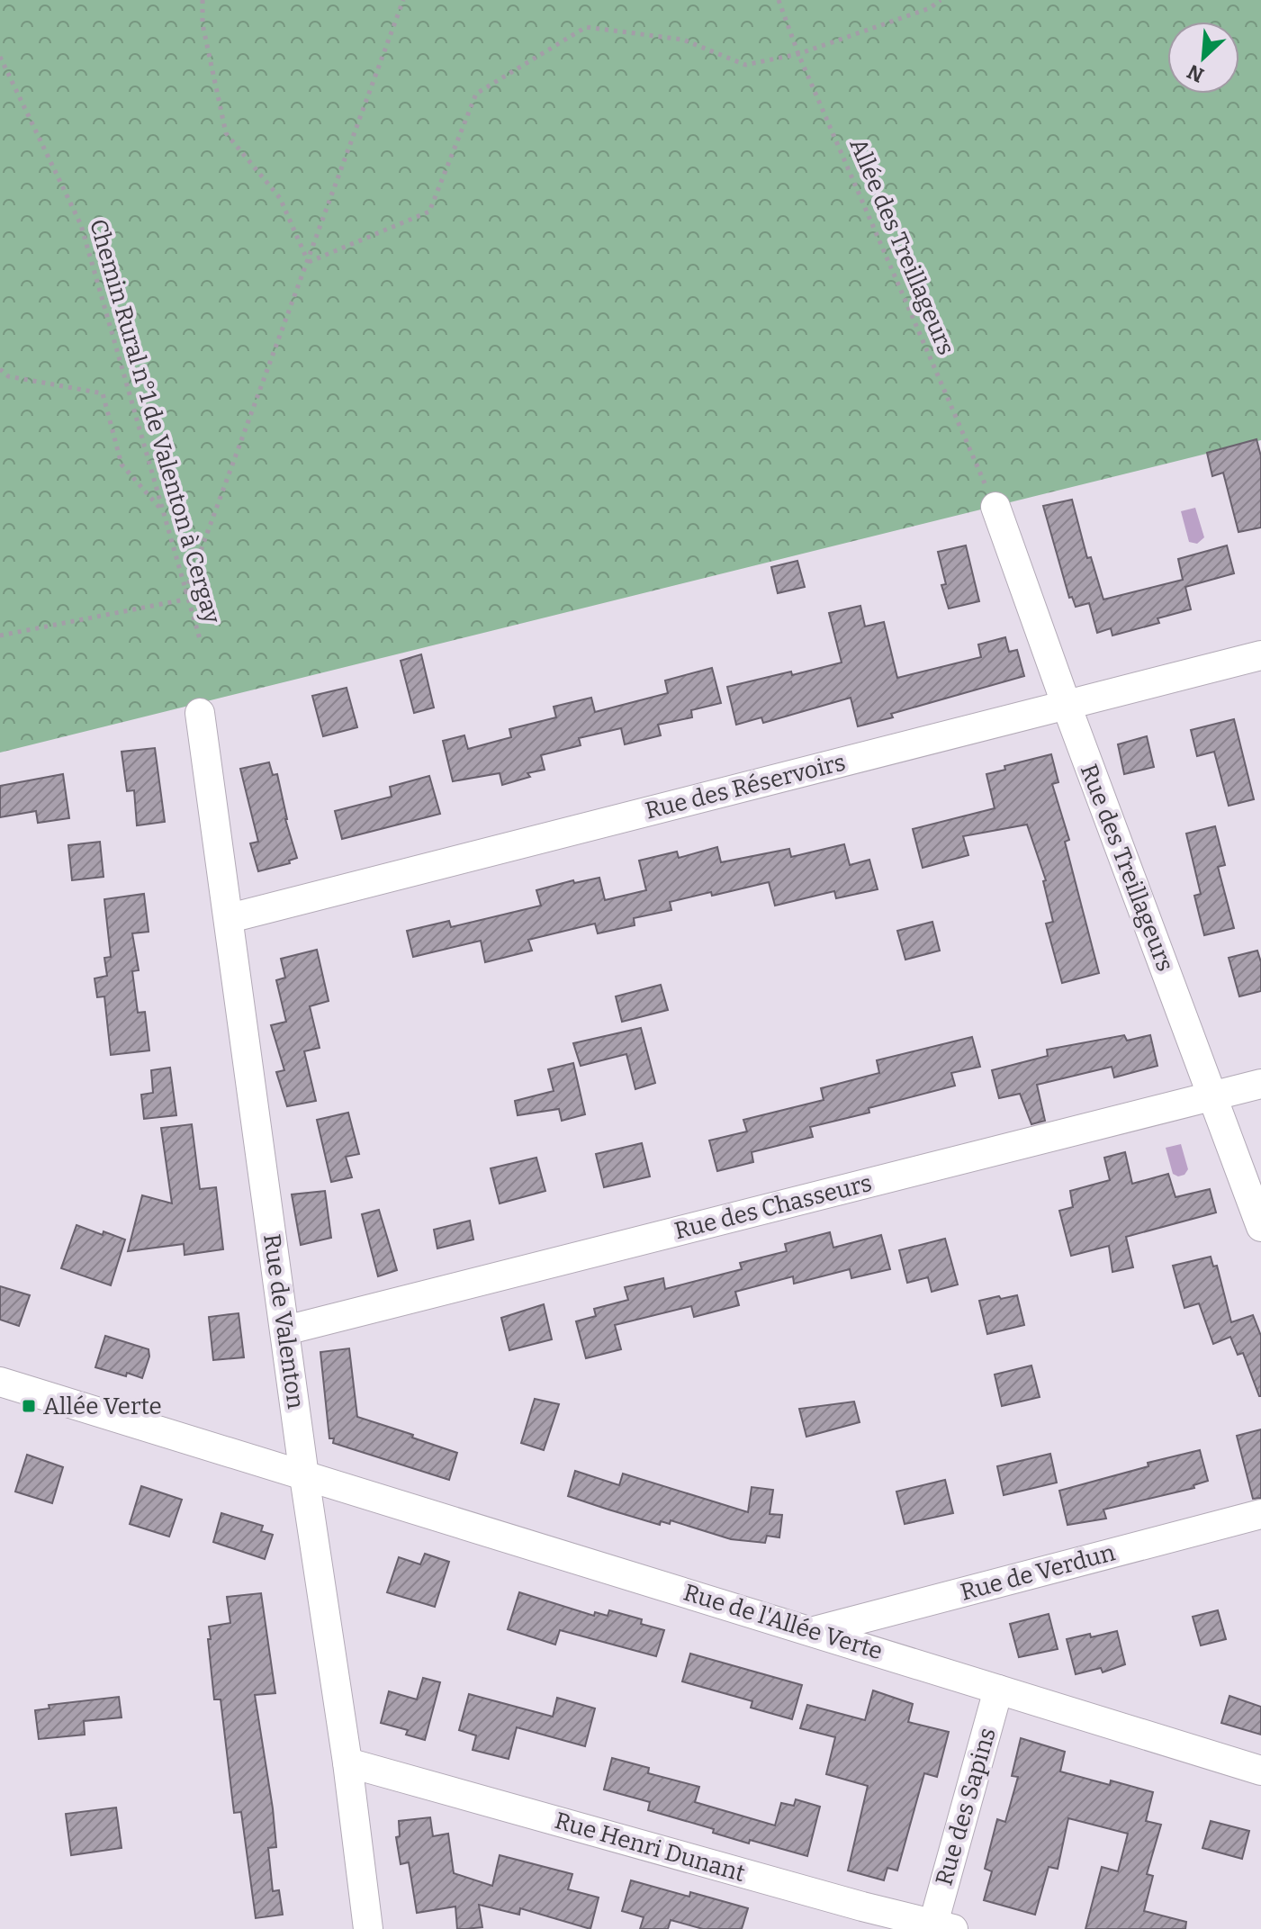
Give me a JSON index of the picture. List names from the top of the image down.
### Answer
{
  "streets": {
    "street": [
      "Rue des Réservoirs",
      "Rue des Treillageurs",
      "Rue des Chasseurs",
      "Rue de Valenton",
      "Rue de Verdun",
      "Rue de l'Allée Verte",
      "Rue des Sapins",
      "Rue Henri Dunant"
    ],
    "path": ["Allée des Treillageurs", "Chemin Rural n°1 de Valenton à Cergay"]
  },
  "crossings": [
    ["Allée des Treillageurs", "Rue des Treillageurs"],
    ["Rue des Réservoirs", "Rue des Treillageurs"],
    ["Rue des Réservoirs", "Rue de Valenton"],
    ["Rue des Treillageurs", "Rue des Chasseurs"],
    ["Rue des Chasseurs", "Rue de Valenton"],
    ["Rue de Valenton", "Rue de l'Allée Verte"],
    ["Rue de Valenton", "Rue Henri Dunant"],
    ["Rue de Verdun", "Rue de l'Allée Verte"],
    ["Rue de l'Allée Verte", "Rue des Sapins"],
    ["Rue des Sapins", "Rue Henri Dunant"]
  ],
  "places": {
    "transit": ["Allée Verte"]
  },
  "north": "bottom left"
}
